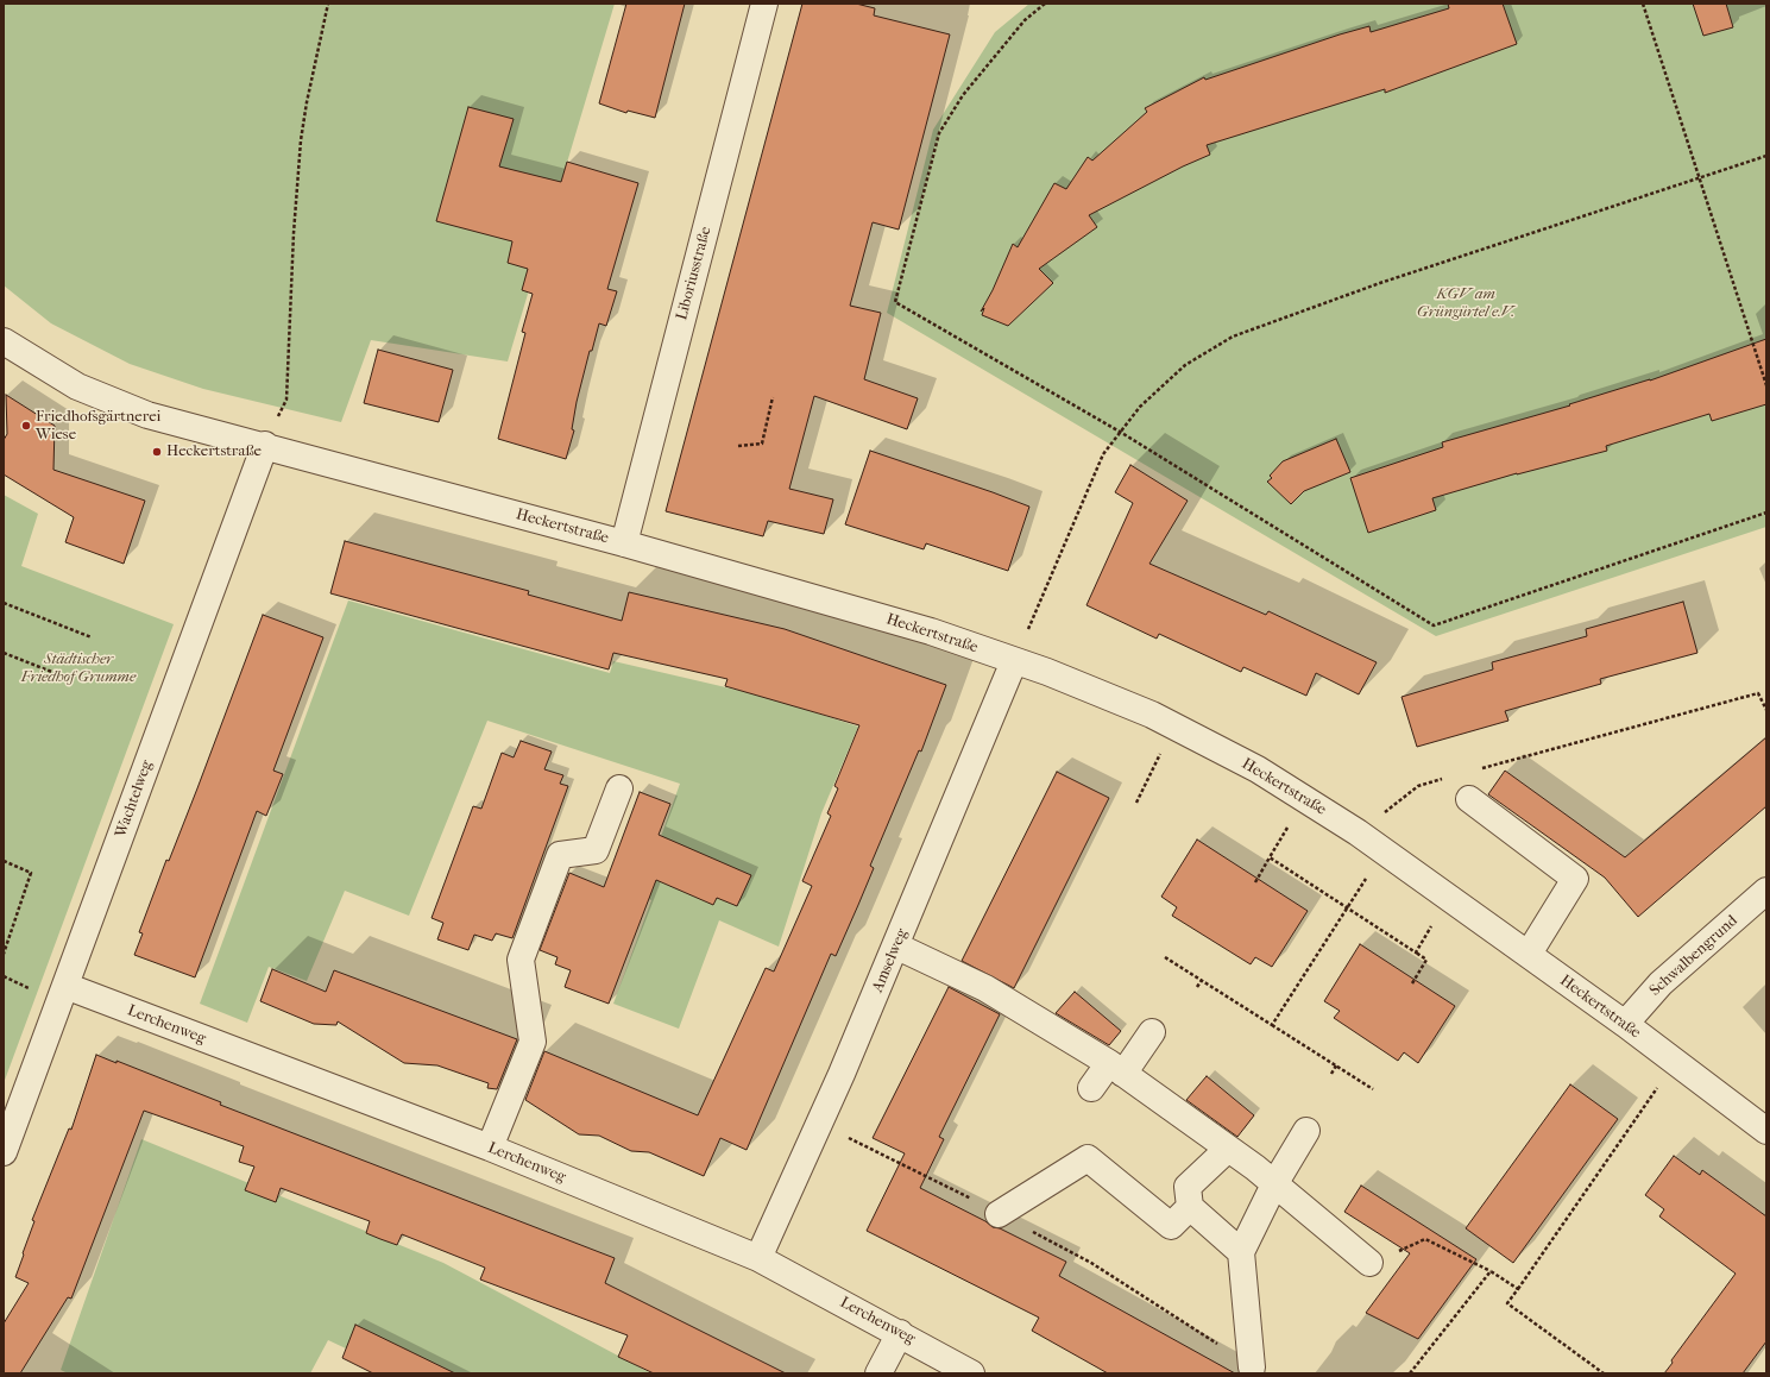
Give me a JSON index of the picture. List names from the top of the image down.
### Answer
{
  "streets": {
    "street": [
      "Liboriusstraße",
      "Heckertstraße",
      "Wachtelweg",
      "Schwalbengrund",
      "Amselweg",
      "Lerchenweg"
    ]
  },
  "crossings": [
    ["Liboriusstraße", "Heckertstraße"],
    ["Heckertstraße", "Wachtelweg"],
    ["Heckertstraße", "Schwalbengrund"],
    ["Heckertstraße", "Amselweg"],
    ["Wachtelweg", "Lerchenweg"],
    ["Amselweg", "Lerchenweg"]
  ],
  "parks": ["KGV am Grüngürtel e.V.", "Städtischer Friedhof Grumme"],
  "places": ["Friedhofsgärtnerei Wiese", "Heckertstraße"]
}
